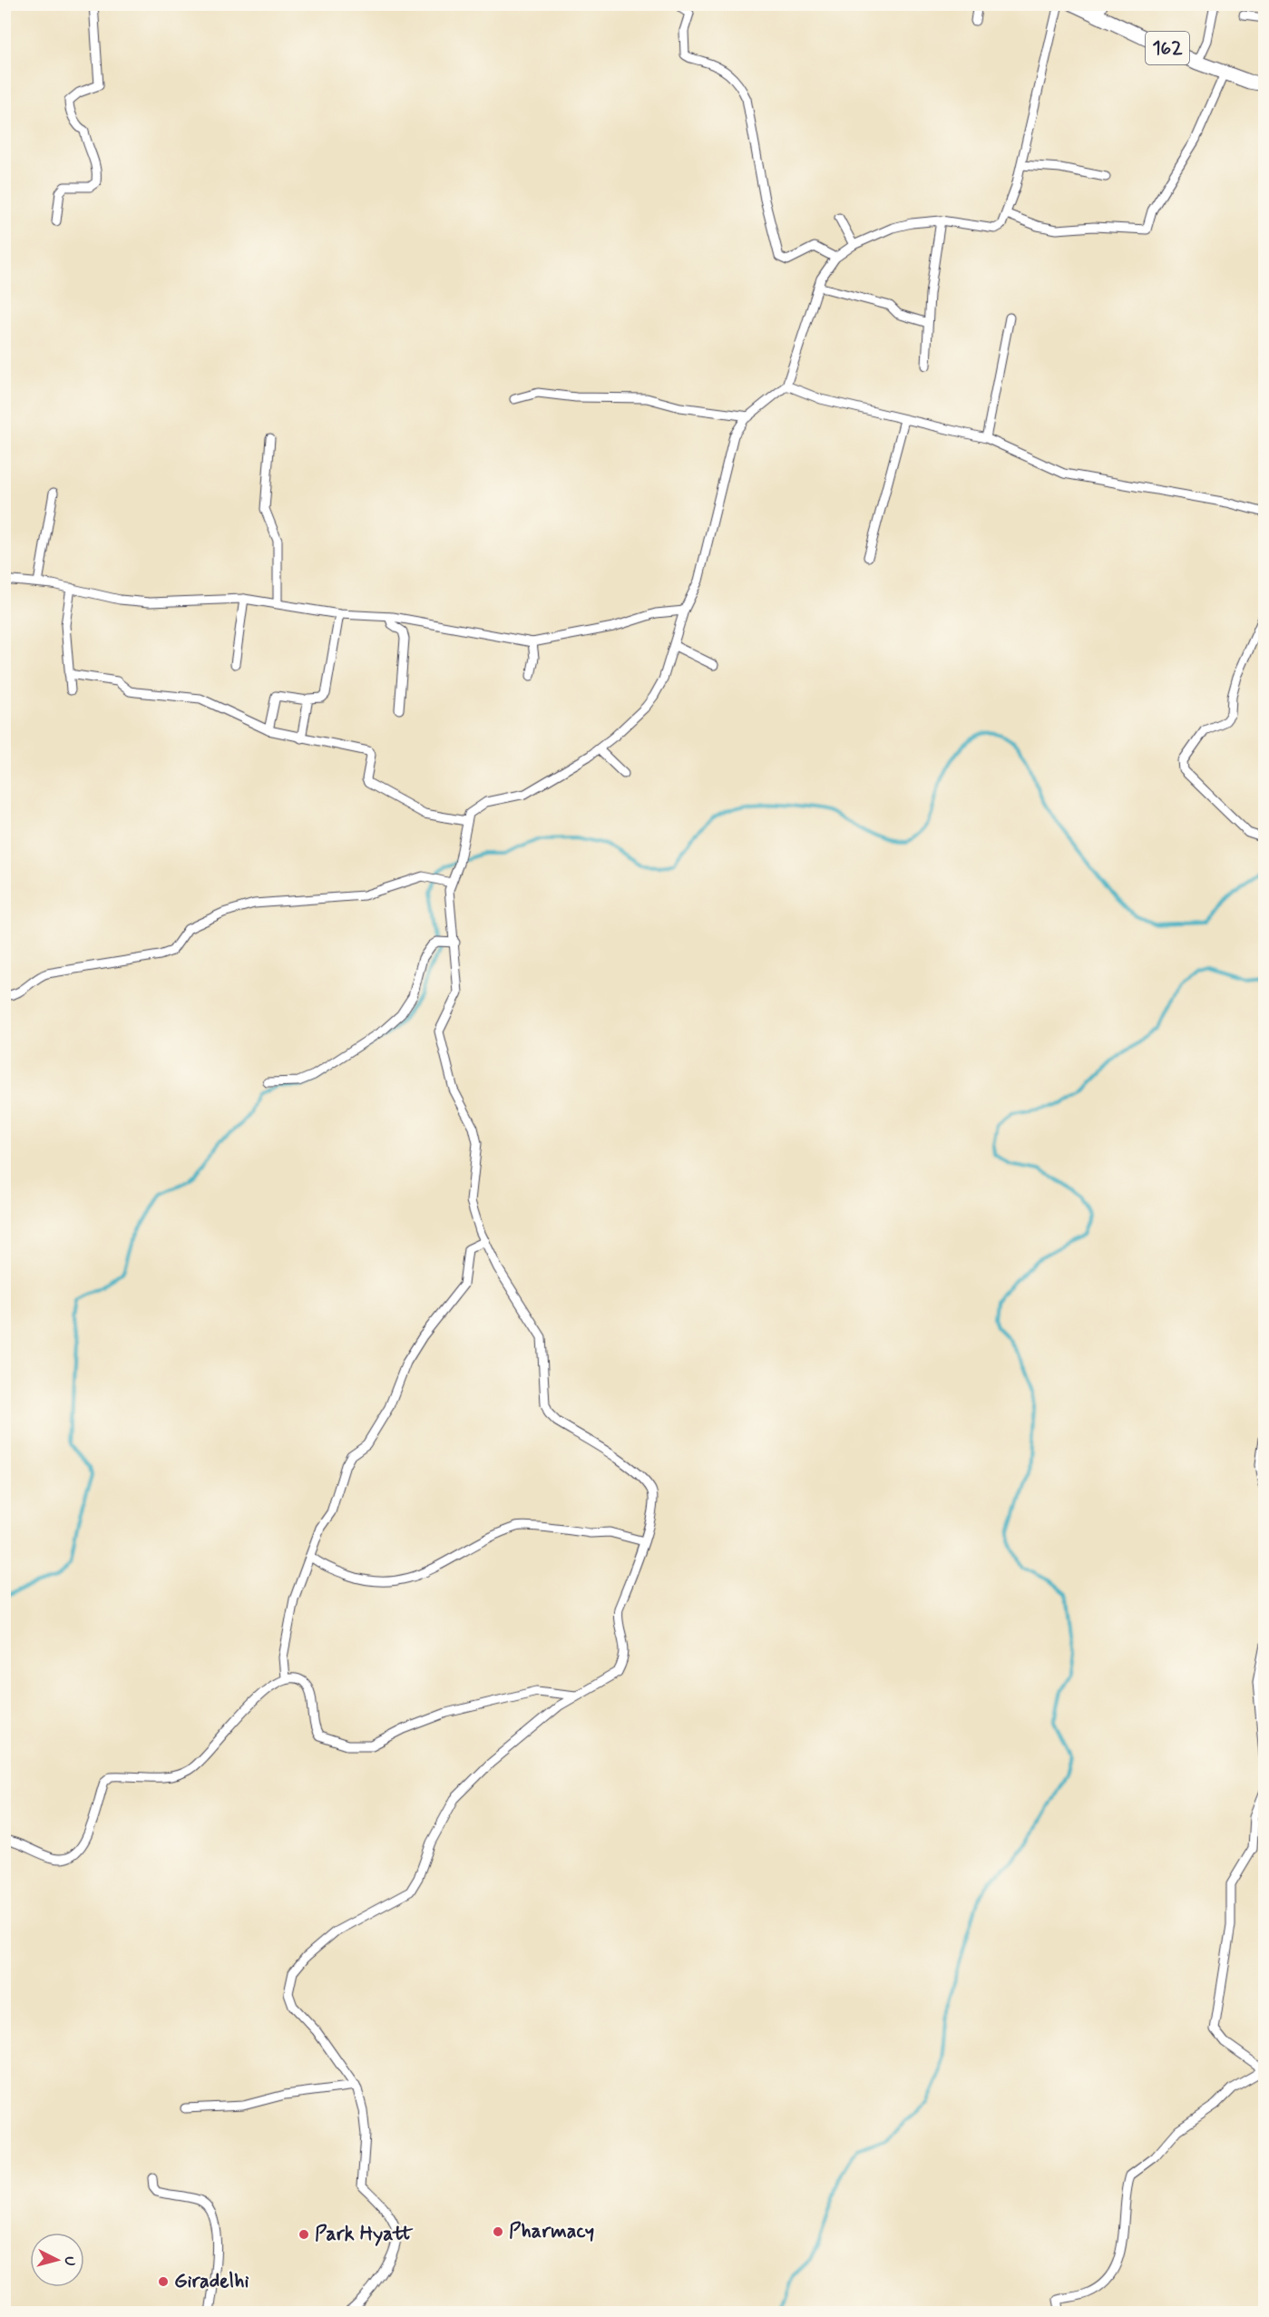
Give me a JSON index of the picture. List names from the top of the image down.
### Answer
{
  "streets": {
    "main road": ["162"]
  },
  "places": ["Pharmacy", "Park Hyatt", "Giradelhi"],
  "north": "right"
}
